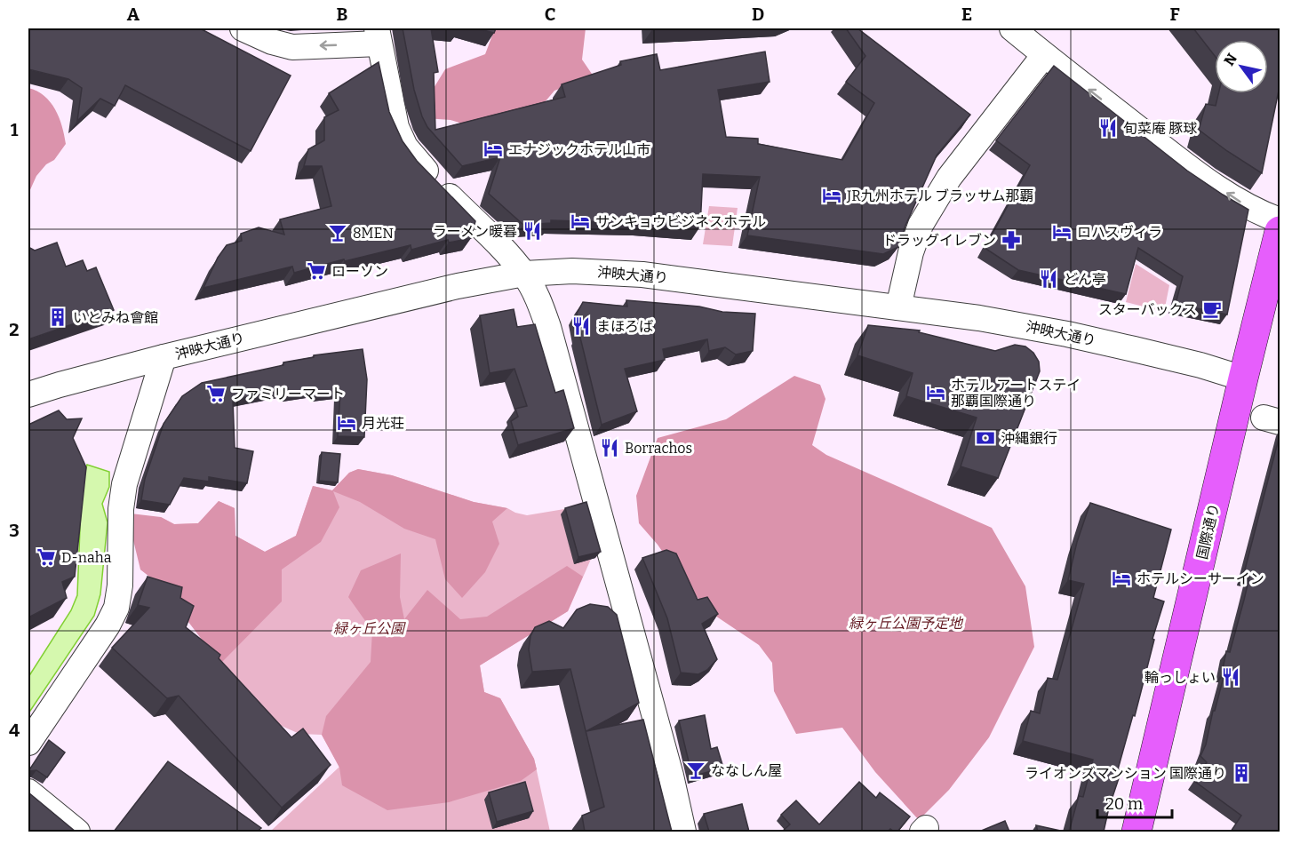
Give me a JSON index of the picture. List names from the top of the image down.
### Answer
{
  "streets": {
    "main road": ["国際通り"],
    "street": ["沖映大通り"]
  },
  "crossings": [
    ["沖映大通り", "国際通り"]
  ],
  "parks": ["緑ヶ丘公園予定地", "緑ヶ丘公園"],
  "places": {
    "restaurant": [
      "旬菜庵 豚球",
      "ラーメン暖暮",
      "どん亭",
      "まほろば",
      "Borrachos",
      "輪っしょい"
    ],
    "hotel": [
      "エナジックホテル山市",
      "JR九州ホテル ブラッサム那覇",
      "サンキョウビジネスホテル",
      "ロハスヴィラ",
      "ホテル アートステイ 那覇国際通り",
      "月光荘",
      "ホテルシーサーイン"
    ],
    "bar": ["8MEN", "ななしん屋"],
    "pharmacy": ["ドラッグイレブン"],
    "supermarket": ["ローソン", "ファミリーマート", "D-naha"],
    "cafe": ["スターバックス"],
    "building": ["いとみね會館", "ライオンズマンション 国際通り"],
    "bank": ["沖縄銀行"]
  },
  "scale_bar": "20 m",
  "north": "top left",
  "grid": {
    "columns": [
      "A",
      "B",
      "C",
      "D",
      "E",
      "F"
    ],
    "rows": [
      "1",
      "2",
      "3",
      "4"
    ]
  }
}
